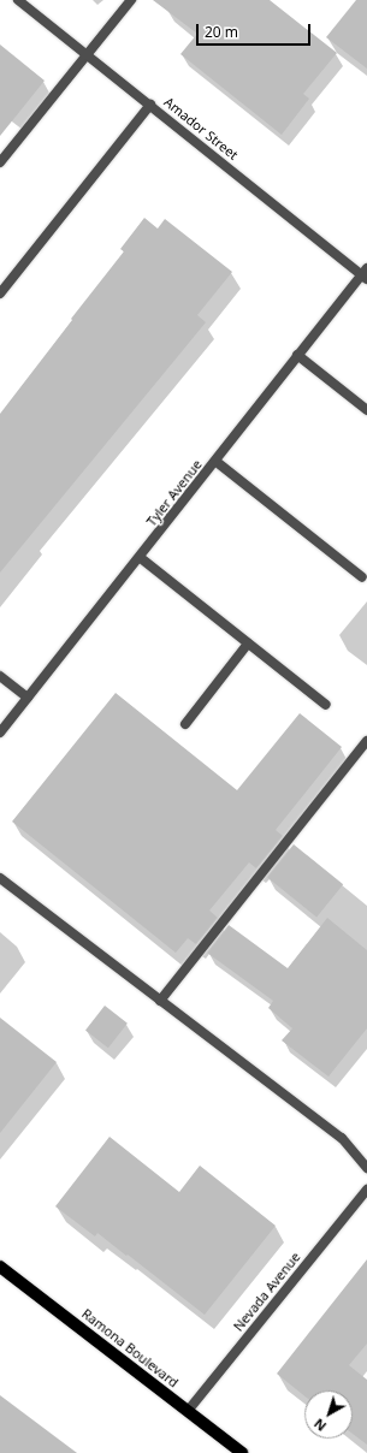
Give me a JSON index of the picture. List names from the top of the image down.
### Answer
{
  "streets": {
    "main road": ["Ramona Boulevard"],
    "street": ["Amador Street", "Tyler Avenue", "Nevada Avenue"]
  },
  "crossings": [
    ["Amador Street", "Tyler Avenue"],
    ["Nevada Avenue", "Ramona Boulevard"]
  ],
  "scale_bar": "20 m",
  "north": "bottom left"
}
